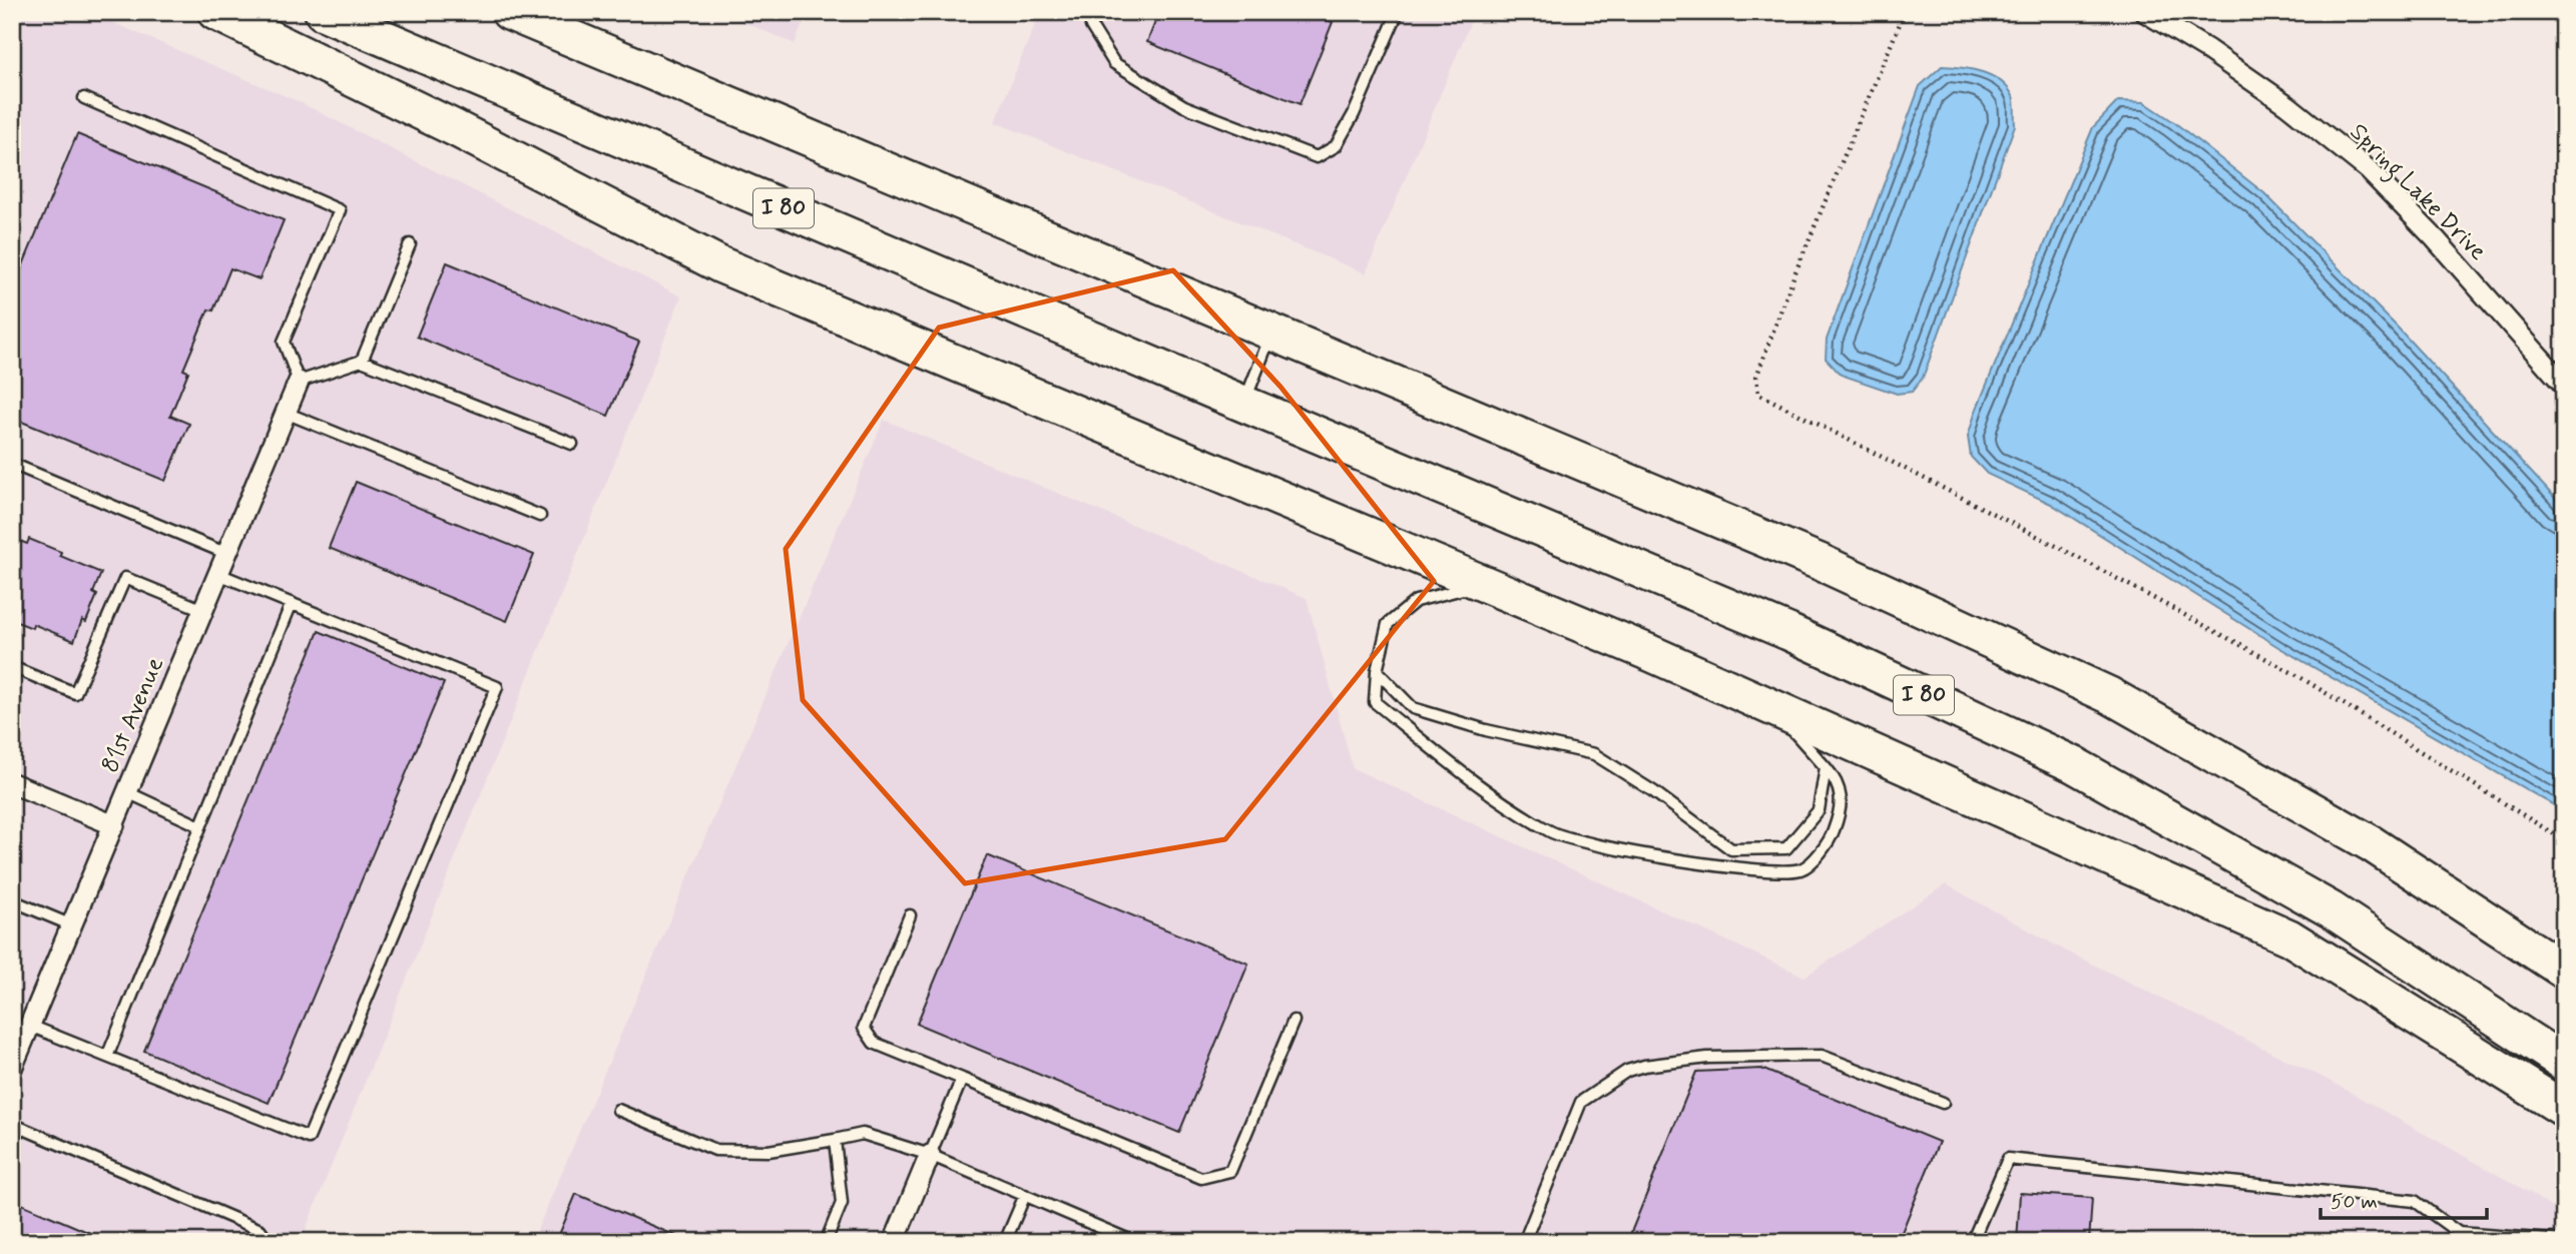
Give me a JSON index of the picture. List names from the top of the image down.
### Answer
{
  "streets": {
    "highway": ["I 80"],
    "street": ["Spring Lake Drive", "81st Avenue"]
  },
  "scale_bar": "50 m"
}
